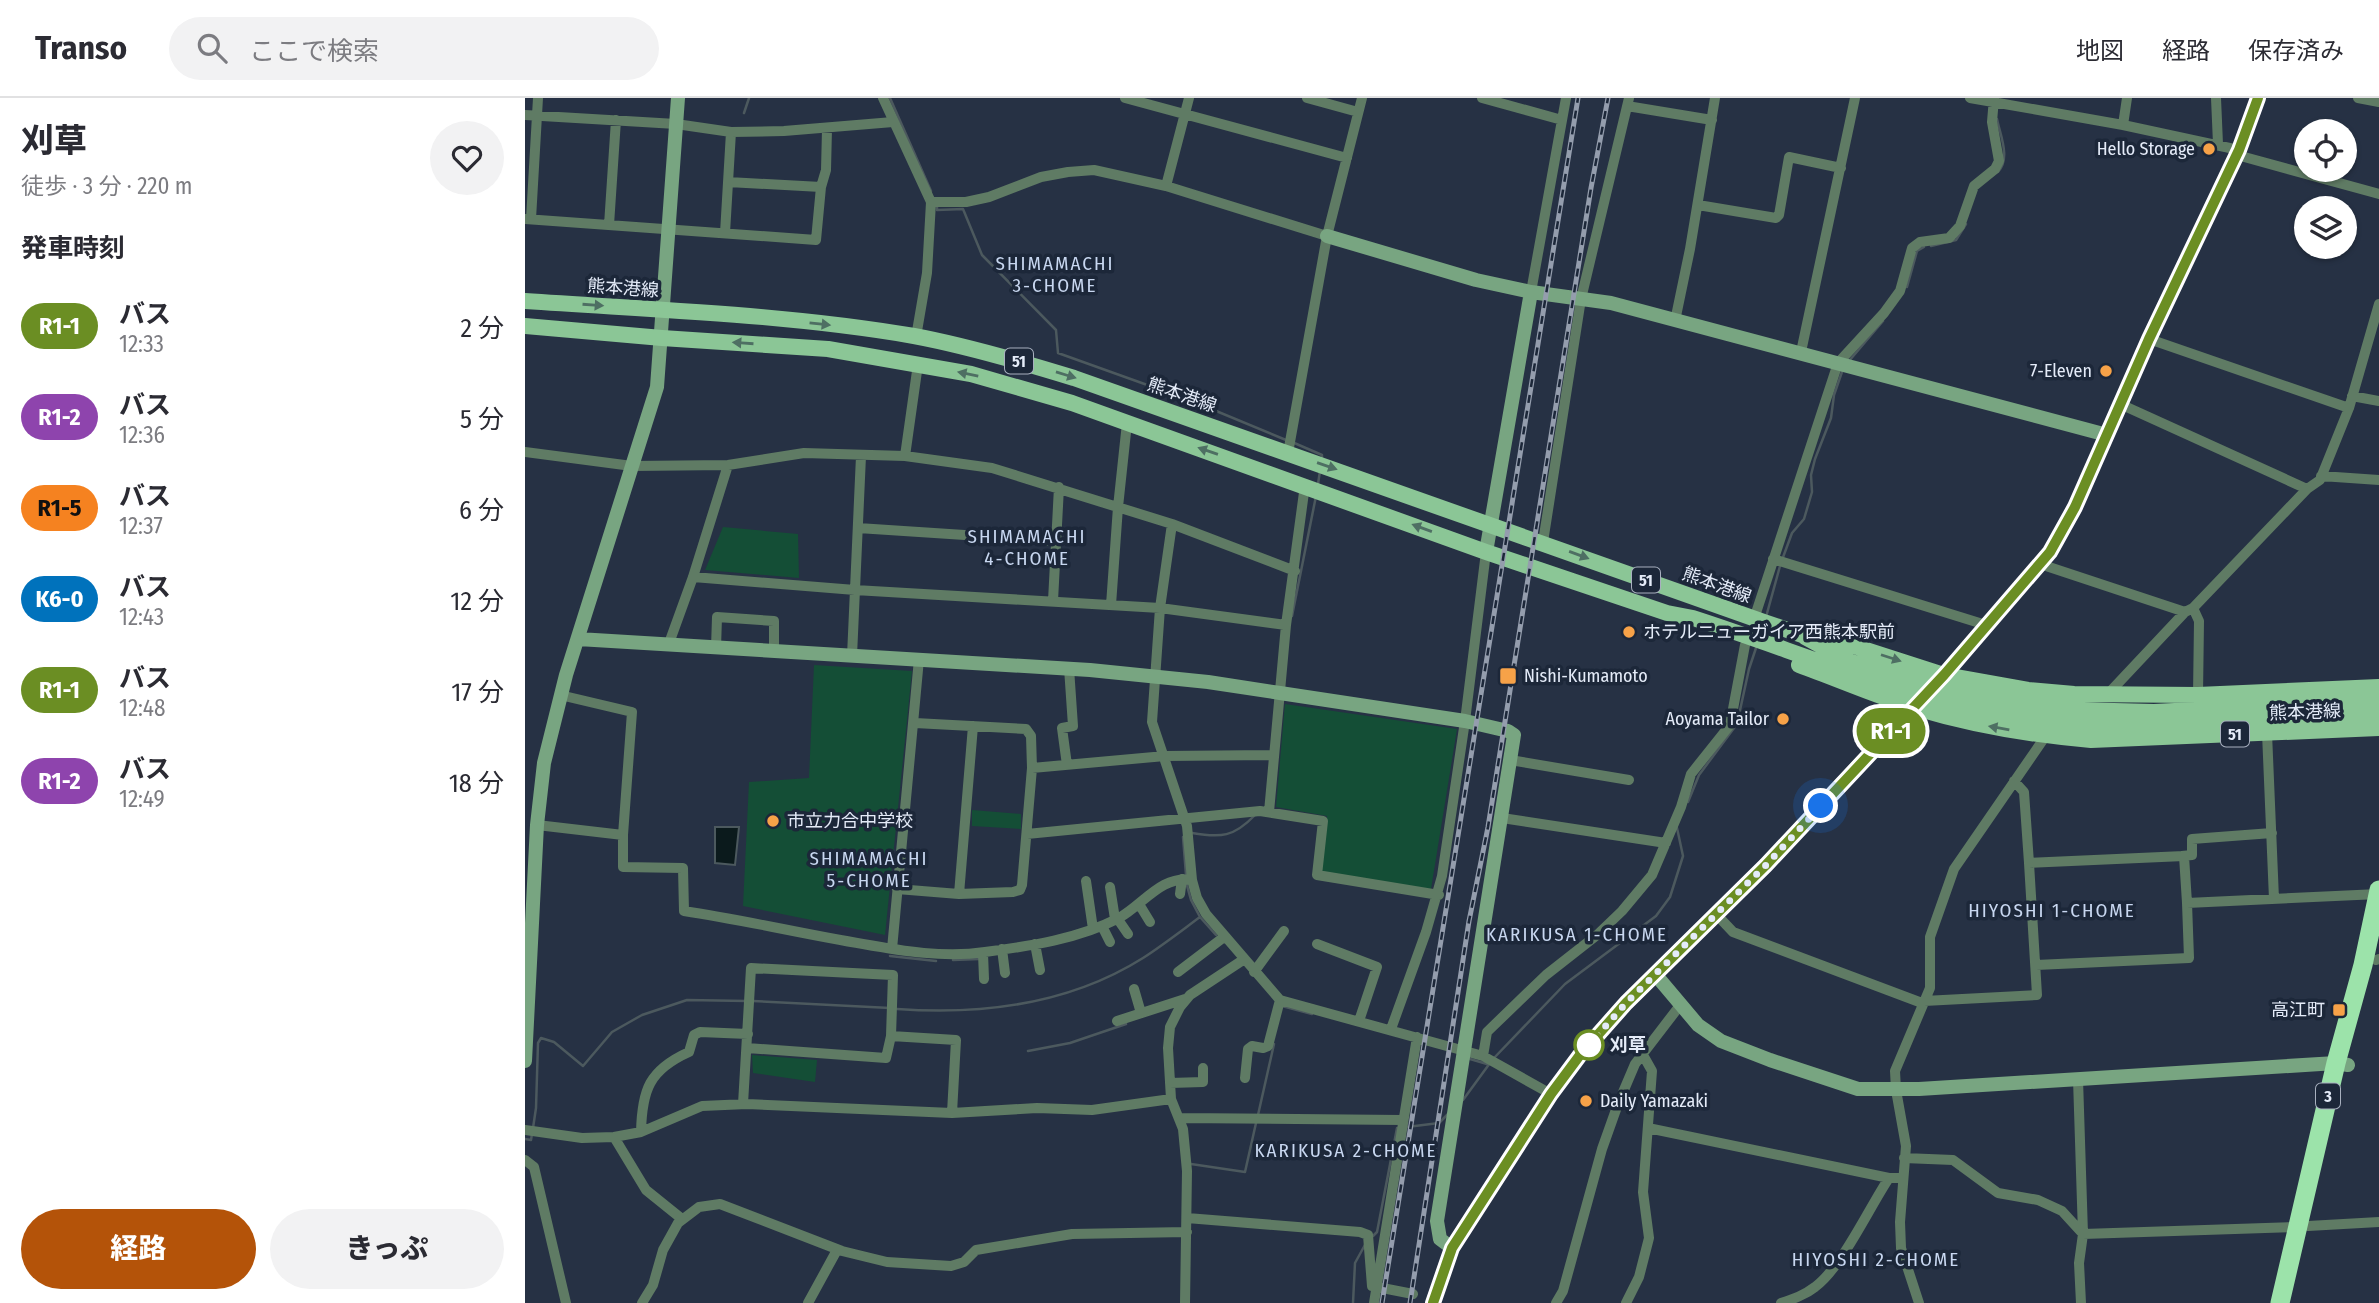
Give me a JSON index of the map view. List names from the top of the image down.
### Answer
{
  "streets": {
    "highway": ["3"],
    "main road": ["熊本港線", "51"]
  },
  "districts": [
    "SHIMAMACHI 3-CHOME",
    "SHIMAMACHI 4-CHOME",
    "SHIMAMACHI 5-CHOME",
    "HIYOSHI 1-CHOME",
    "KARIKUSA 1-CHOME",
    "KARIKUSA 2-CHOME",
    "HIYOSHI 2-CHOME"
  ],
  "places": {
    "other": [
      "Hello Storage",
      "7-Eleven",
      "ホテルニューガイア西熊本駅前",
      "Aoyama Tailor",
      "市立力合中学校",
      "刈草",
      "Daily Yamazaki"
    ],
    "transit": ["Nishi-Kumamoto", "高江町"]
  },
  "lines": ["bus line R1-1"],
  "page": {
    "header": "Transo",
    "search": "ここで検索",
    "nav": ["地図", "経路", "保存済み"],
    "heading": [
      ["刈草", "徒歩 · 3 分 · 220 m"],
      "発車時刻"
    ],
    "on_map": "R1-1",
    "list": [
      {
        "mark": "R1-1",
        "name": "バス",
        "note": "12:33",
        "value": "2 分"
      },
      {
        "mark": "R1-2",
        "name": "バス",
        "note": "12:36",
        "value": "5 分"
      },
      {
        "mark": "R1-5",
        "name": "バス",
        "note": "12:37",
        "value": "6 分"
      },
      {
        "mark": "K6-0",
        "name": "バス",
        "note": "12:43",
        "value": "12 分"
      },
      {
        "mark": "R1-1",
        "name": "バス",
        "note": "12:48",
        "value": "17 分"
      },
      {
        "mark": "R1-2",
        "name": "バス",
        "note": "12:49",
        "value": "18 分"
      }
    ],
    "buttons": ["経路", "きっぷ"]
  }
}
